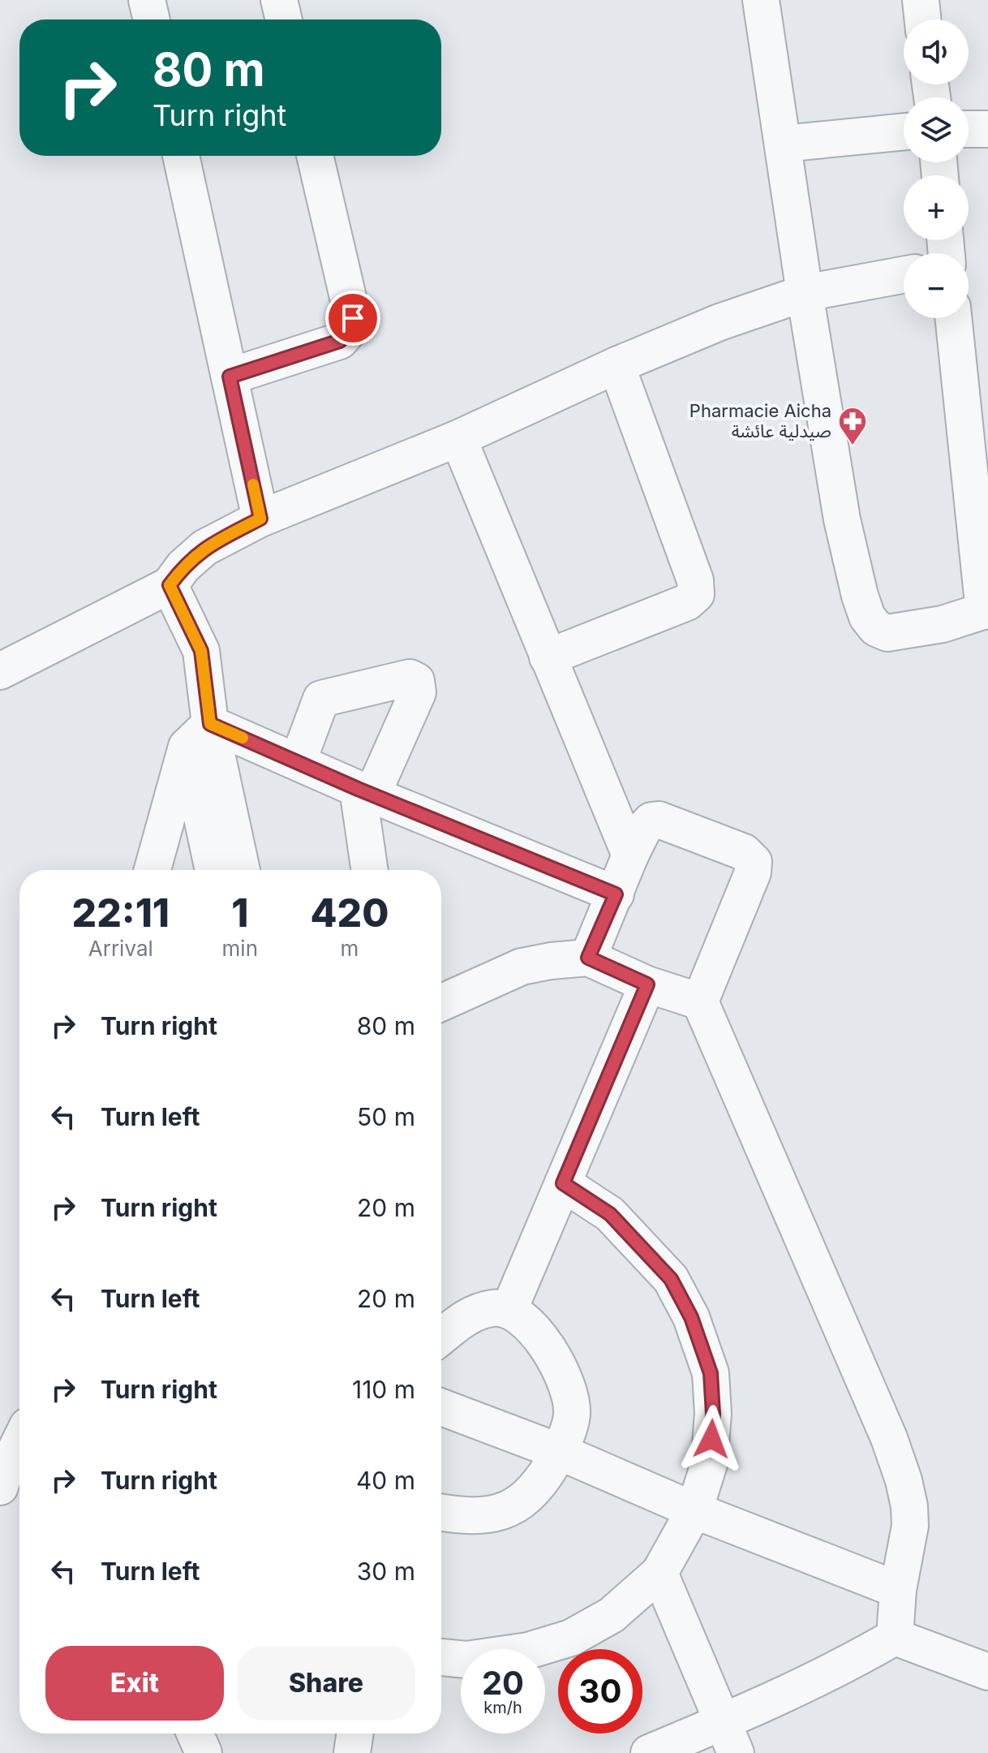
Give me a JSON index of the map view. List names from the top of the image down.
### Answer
{
  "places": {
    "pharmacy": ["Pharmacie Aicha صيدلية عائشة"]
  },
  "page": {
    "map_buttons": ["+", "−"],
    "turn": ["80 m", "Turn right"],
    "eta": [
      "22:11",
      "Arrival",
      "1",
      "min",
      "420",
      "m"
    ],
    "list": [
      {
        "name": "Turn right",
        "value": "80 m"
      },
      {
        "name": "Turn left",
        "value": "50 m"
      },
      {
        "name": "Turn right",
        "value": "20 m"
      },
      {
        "name": "Turn left",
        "value": "20 m"
      },
      {
        "name": "Turn right",
        "value": "110 m"
      },
      {
        "name": "Turn right",
        "value": "40 m"
      },
      {
        "name": "Turn left",
        "value": "30 m"
      }
    ],
    "buttons": ["Exit", "Share"],
    "speed": "20 km/h",
    "limit": "30"
  }
}
